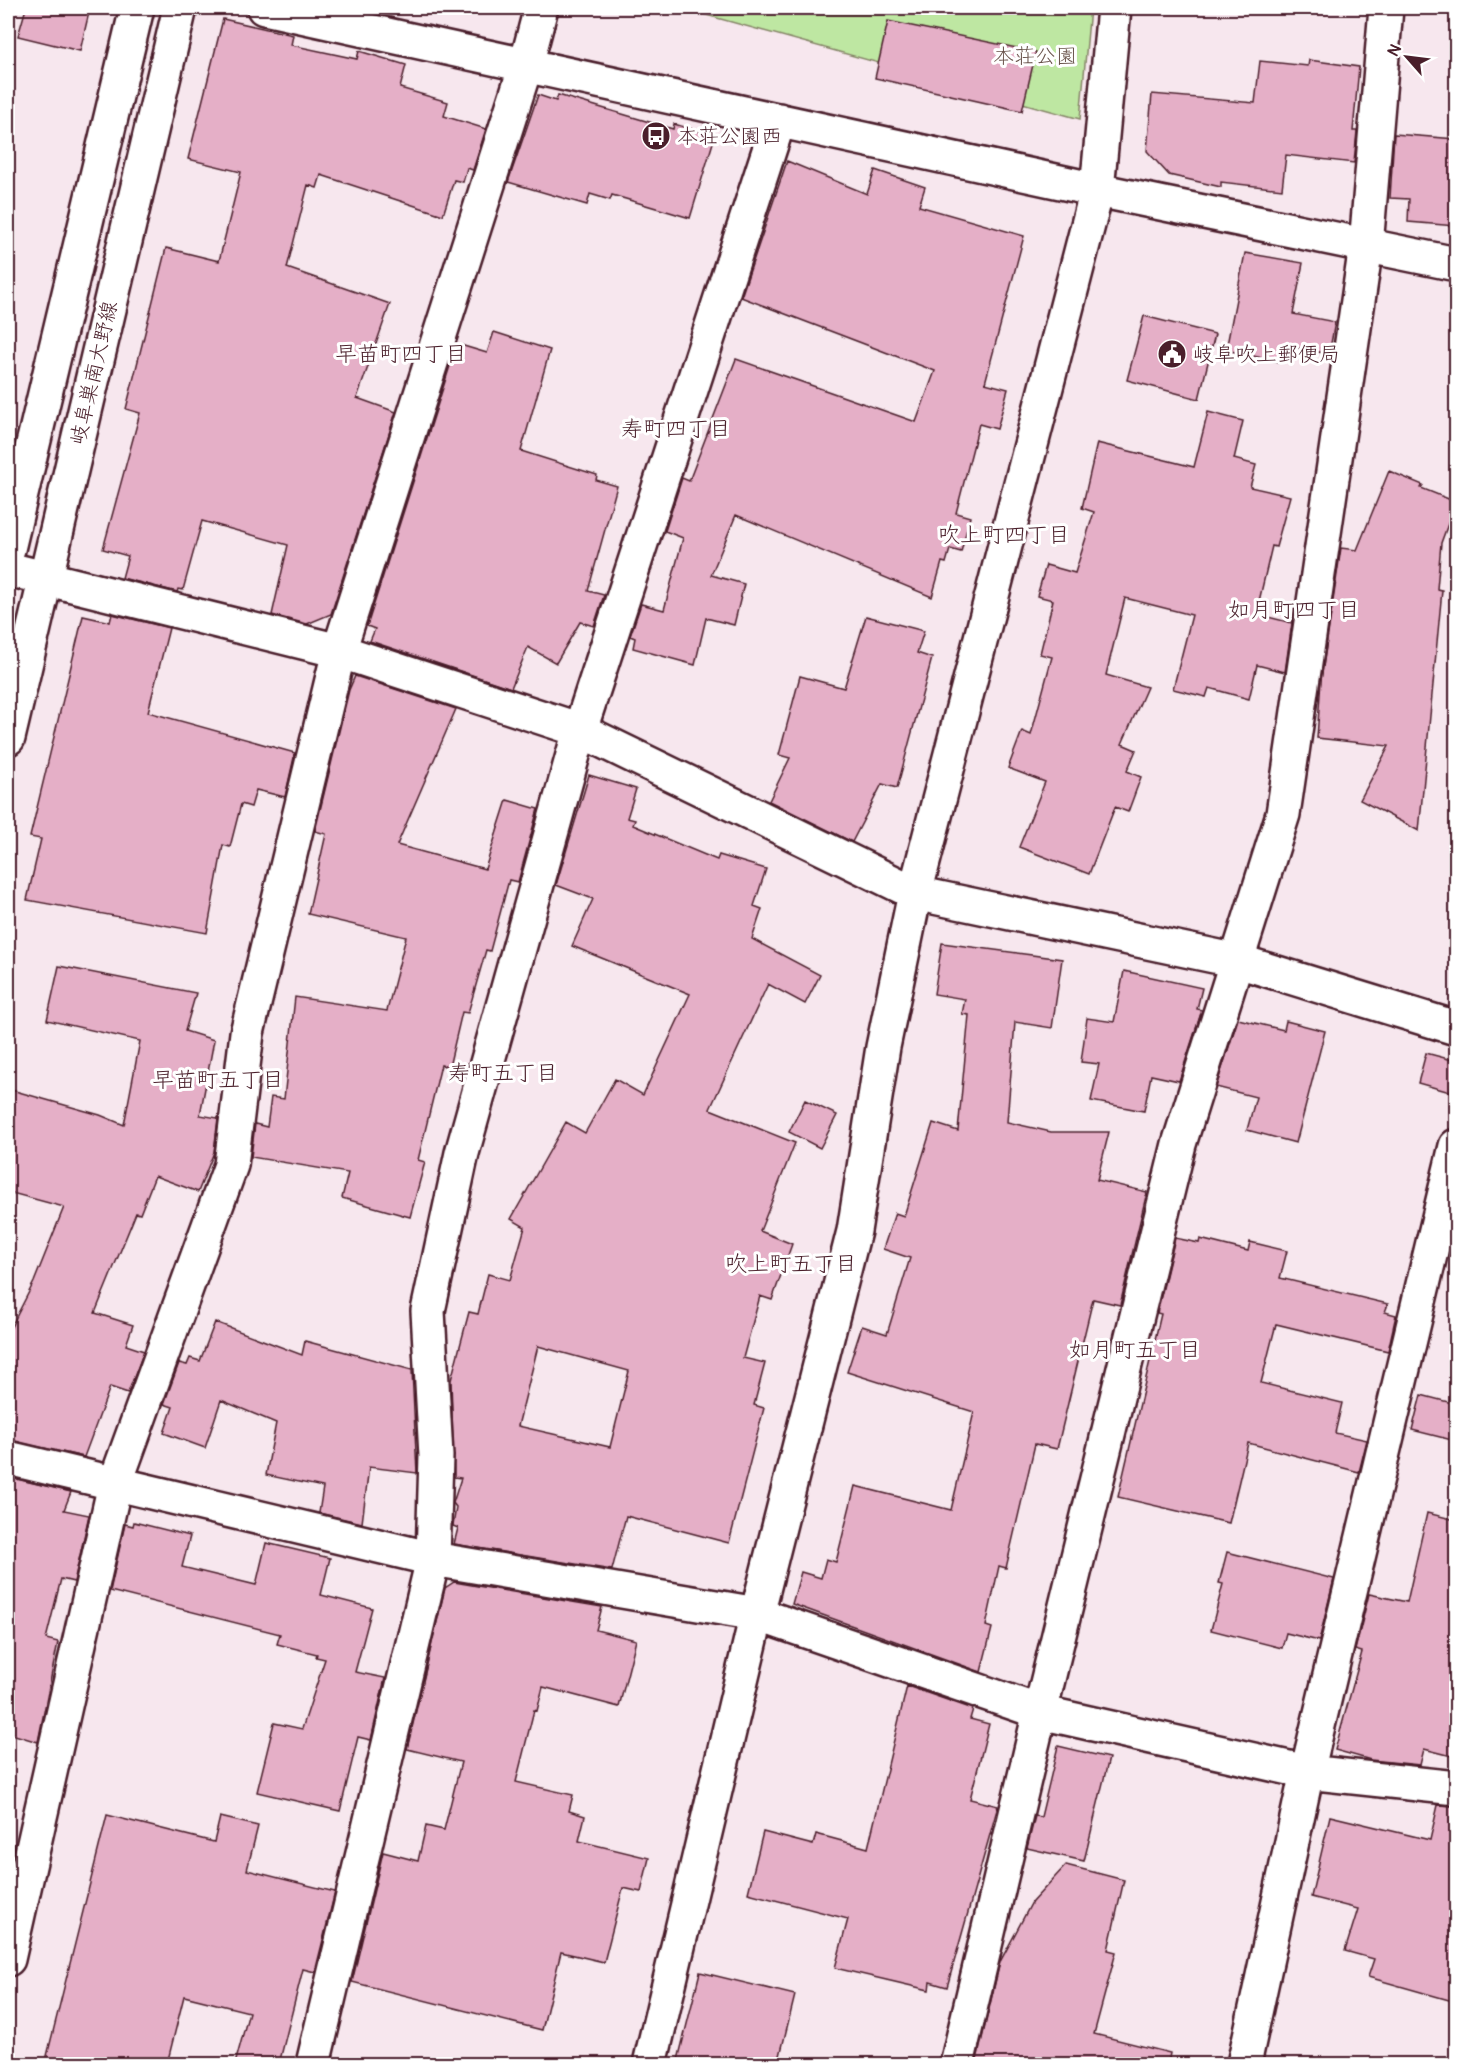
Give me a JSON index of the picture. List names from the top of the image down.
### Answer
{
  "streets": {
    "street": ["岐阜巣南大野線"]
  },
  "districts": [
    "早苗町四丁目",
    "寿町四丁目",
    "吹上町四丁目",
    "如月町四丁目",
    "寿町五丁目",
    "早苗町五丁目",
    "吹上町五丁目",
    "如月町五丁目"
  ],
  "parks": ["本荘公園"],
  "places": {
    "bus stop": ["本荘公園西"],
    "public building": ["岐阜吹上郵便局"]
  },
  "north": "top left"
}
